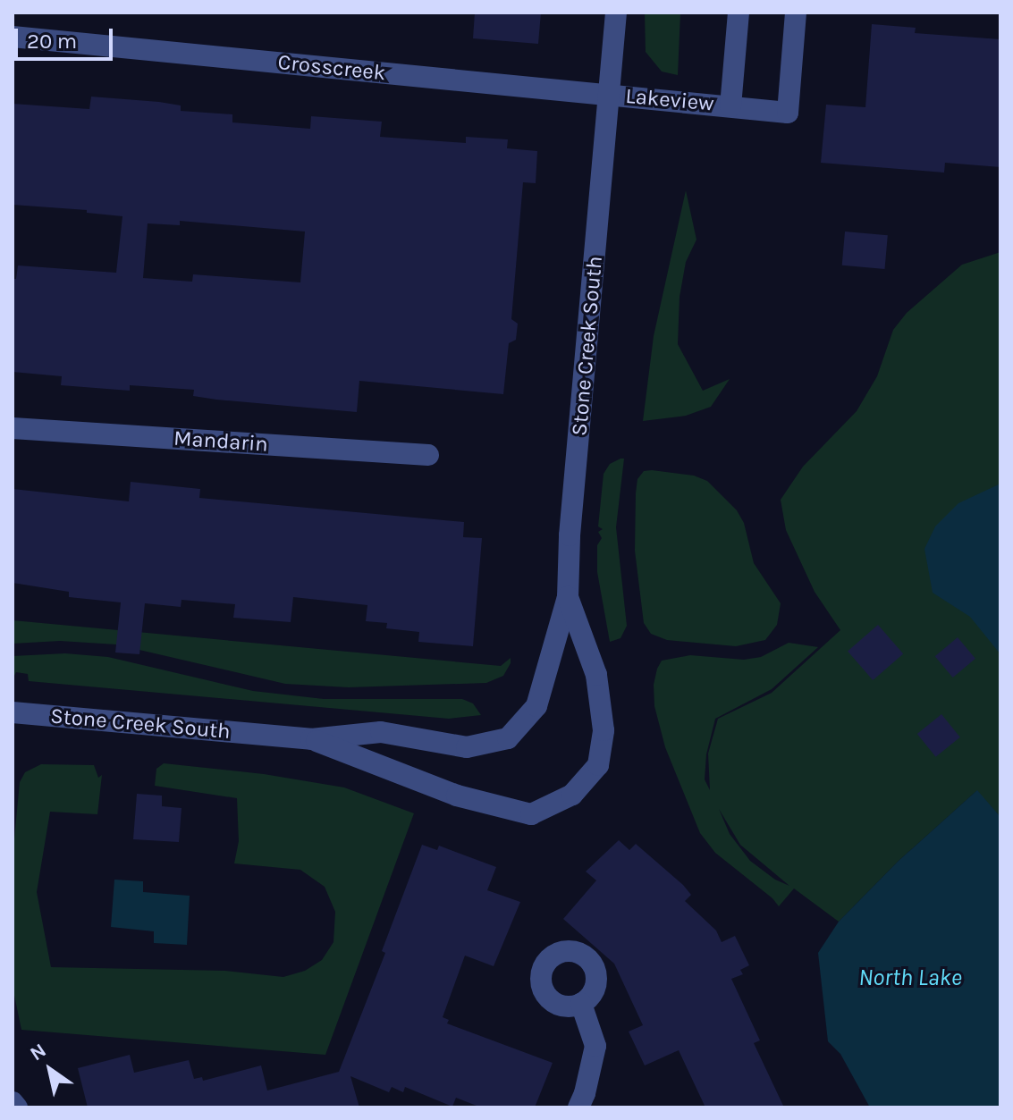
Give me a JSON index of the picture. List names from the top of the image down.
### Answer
{
  "streets": {
    "street": [
      "Crosscreek",
      "Lakeview",
      "Stone Creek South",
      "Mandarin"
    ]
  },
  "crossings": [
    ["Crosscreek", "Lakeview"],
    ["Crosscreek", "Stone Creek South"],
    ["Lakeview", "Stone Creek South"]
  ],
  "water": ["North Lake"],
  "scale_bar": "20 m",
  "north": "top left"
}
